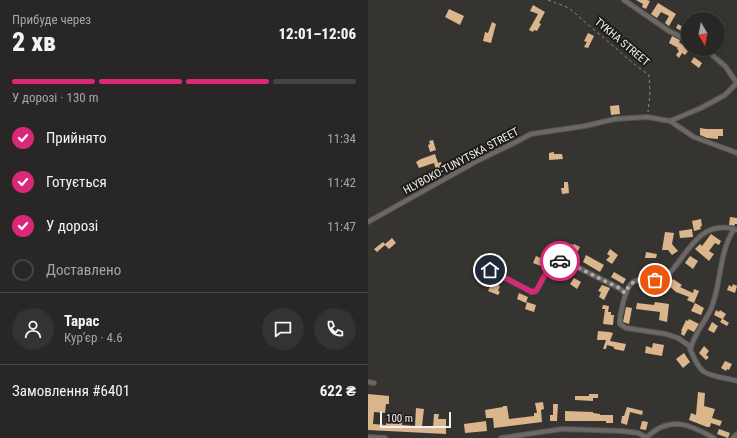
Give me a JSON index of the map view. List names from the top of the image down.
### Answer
{
  "streets": {
    "street": ["HLYBOKO-TUNYTSKA STREET"],
    "path": ["TYKHA STREET"]
  },
  "crossings": [
    ["TYKHA STREET", "HLYBOKO-TUNYTSKA STREET"]
  ],
  "scale_bar": "100 m",
  "north": "bottom",
  "page": {
    "heading": ["2 хв", "Прибуде через", "12:01–12:06"],
    "panel": [
      "Тарас",
      "Кур’єр · 4.6",
      "Замовлення #6401",
      "622 ₴"
    ],
    "bar": "У дорозі · 130 m",
    "list": [
      ["Прийнято", "11:34"],
      ["Готується", "11:42"],
      ["У дорозі", "11:47"],
      "Доставлено"
    ],
    "scale": "100 m"
  }
}
